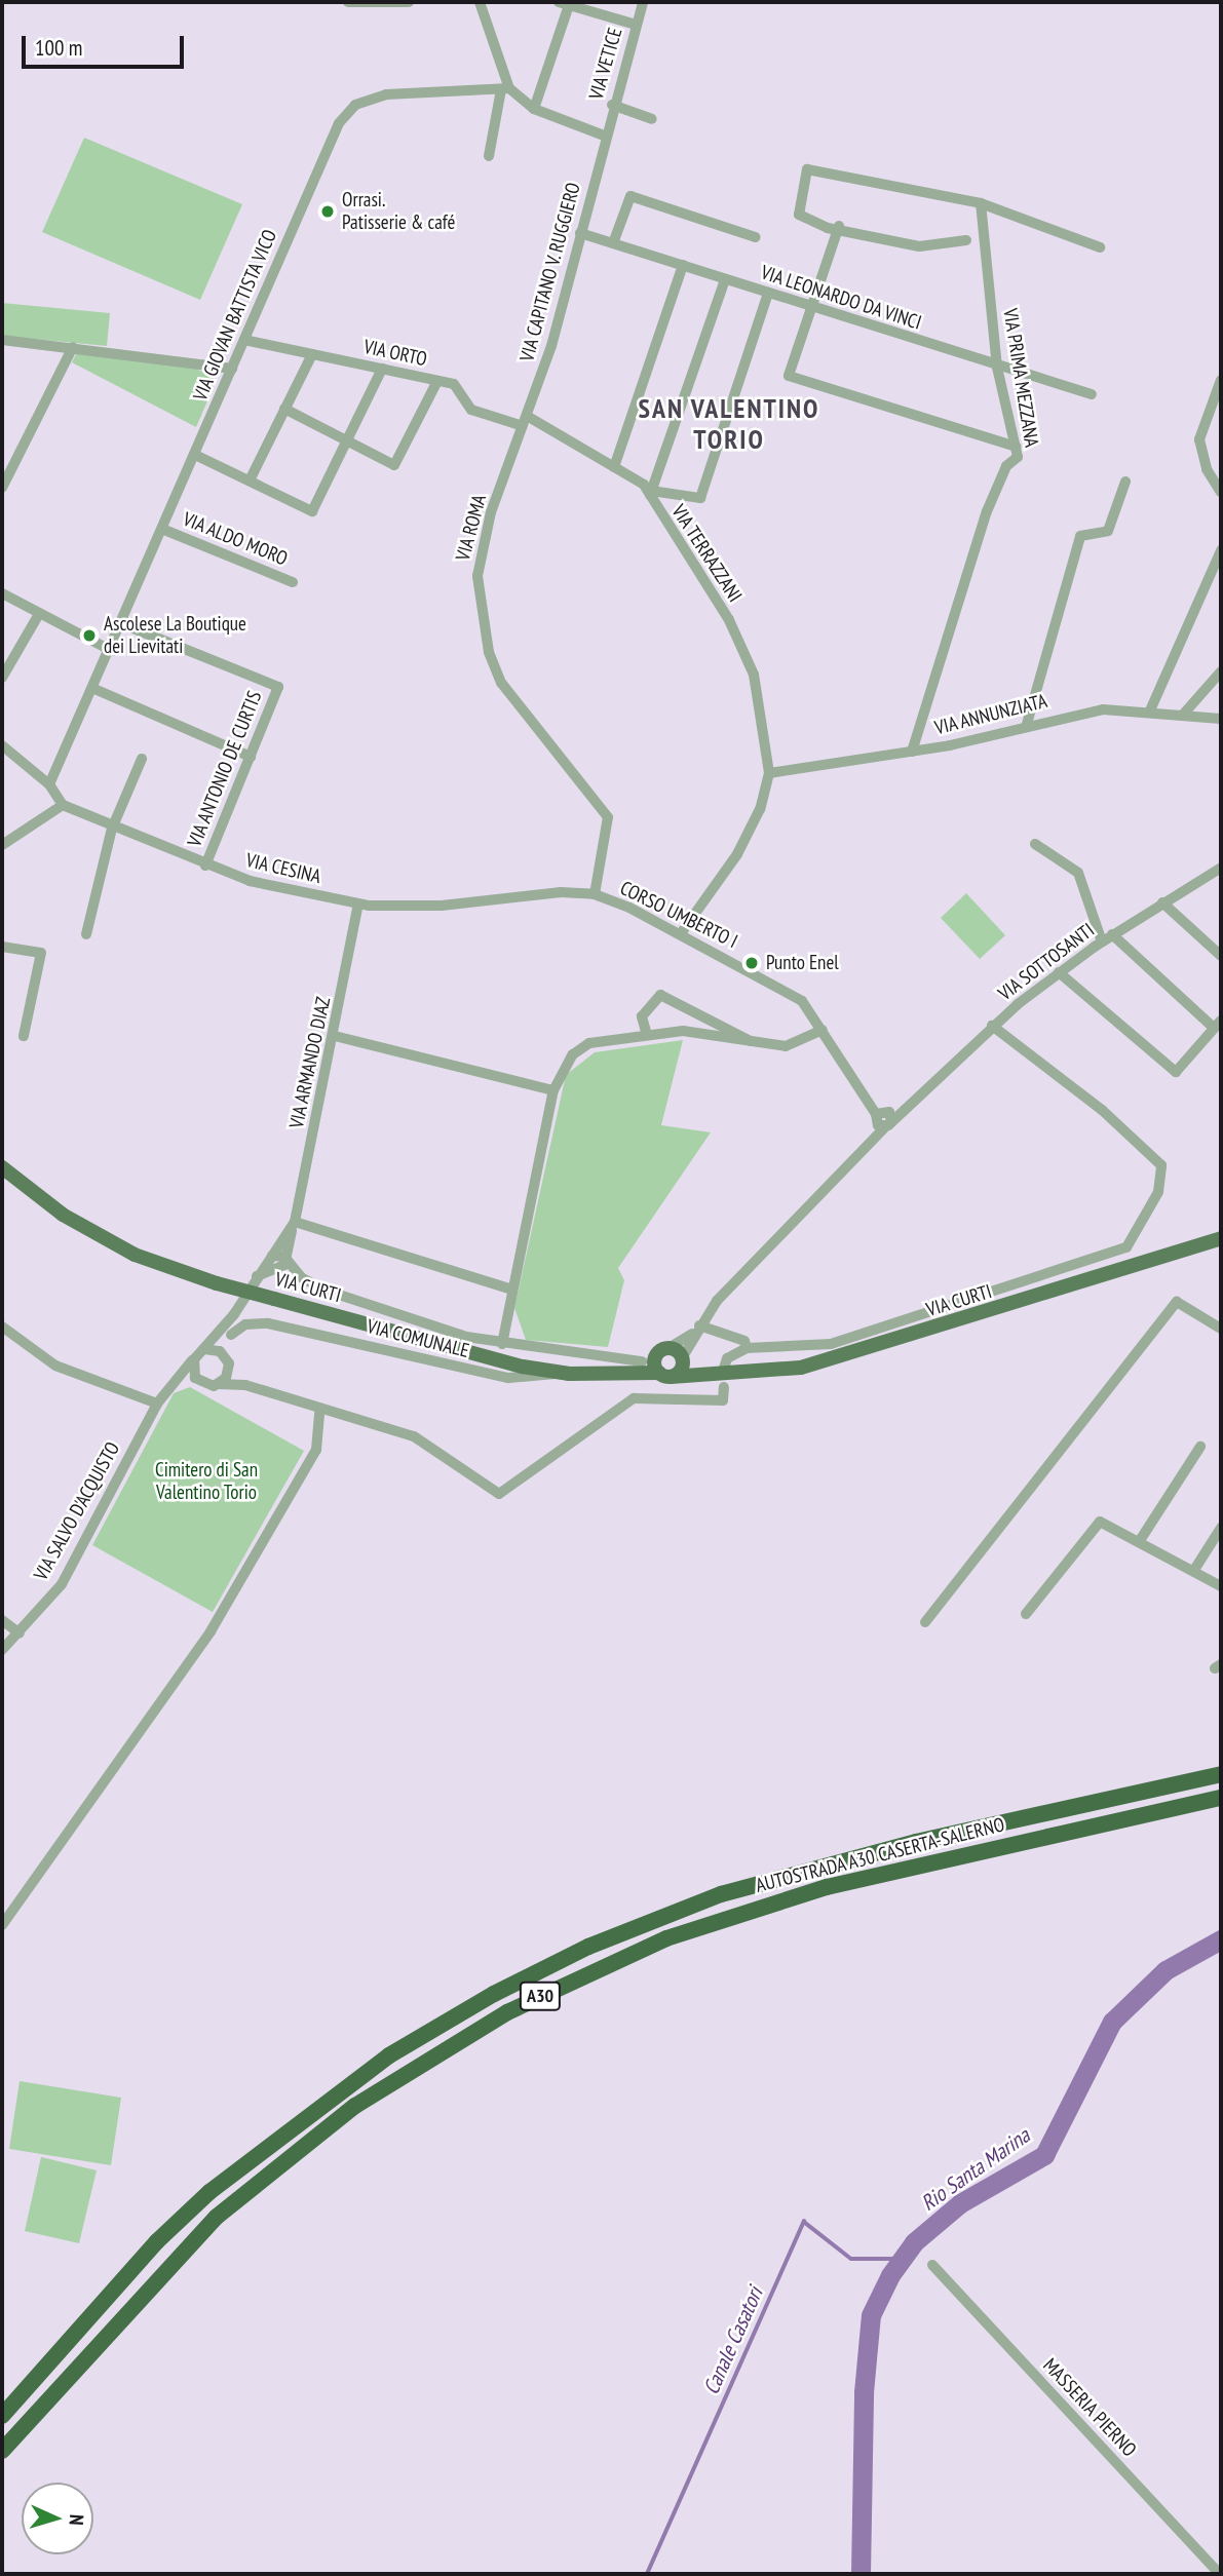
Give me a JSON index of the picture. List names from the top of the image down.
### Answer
{
  "streets": {
    "highway": ["AUTOSTRADA A30 CASERTA-SALERNO", "A30"],
    "main road": ["VIA CURTI"],
    "street": [
      "VIA VETICE",
      "VIA CAPITANO V. RUGGIERO",
      "VIA LEONARDO DA VINCI",
      "VIA GIOVAN BATTISTA VICO",
      "VIA ORTO",
      "VIA PRIMA MEZZANA",
      "VIA ROMA",
      "VIA ALDO MORO",
      "VIA TERRAZZANI",
      "VIA ANNUNZIATA",
      "VIA ANTONIO DE CURTIS",
      "VIA CESINA",
      "CORSO UMBERTO I",
      "VIA SOTTOSANTI",
      "VIA ARMANDO DIAZ",
      "VIA COMUNALE",
      "VIA SALVO D'ACQUISTO",
      "MASSERIA PIERNO"
    ]
  },
  "crossings": [
    ["VIA VETICE", "VIA CAPITANO V. RUGGIERO"],
    ["VIA CAPITANO V. RUGGIERO", "VIA LEONARDO DA VINCI"],
    ["VIA CAPITANO V. RUGGIERO", "VIA ORTO"],
    ["VIA CAPITANO V. RUGGIERO", "VIA ROMA"],
    ["VIA CAPITANO V. RUGGIERO", "VIA TERRAZZANI"],
    ["VIA LEONARDO DA VINCI", "VIA PRIMA MEZZANA"],
    ["VIA GIOVAN BATTISTA VICO", "VIA ORTO"],
    ["VIA GIOVAN BATTISTA VICO", "VIA ALDO MORO"],
    ["VIA GIOVAN BATTISTA VICO", "VIA ANTONIO DE CURTIS"],
    ["VIA ORTO", "VIA ROMA"],
    ["VIA ORTO", "VIA TERRAZZANI"],
    ["VIA PRIMA MEZZANA", "VIA ANNUNZIATA"],
    ["VIA ROMA", "VIA TERRAZZANI"],
    ["VIA ROMA", "VIA CESINA"],
    ["VIA ROMA", "CORSO UMBERTO I"],
    ["VIA TERRAZZANI", "VIA ANNUNZIATA"],
    ["VIA ANTONIO DE CURTIS", "VIA CESINA"],
    ["VIA CESINA", "CORSO UMBERTO I"],
    ["VIA CESINA", "VIA ARMANDO DIAZ"],
    ["CORSO UMBERTO I", "VIA SOTTOSANTI"],
    ["VIA SOTTOSANTI", "VIA CURTI"],
    ["VIA ARMANDO DIAZ", "VIA CURTI"],
    ["VIA CURTI", "VIA COMUNALE"]
  ],
  "districts": ["SAN VALENTINO TORIO"],
  "water": ["Rio Santa Marina", "Canale Casatori"],
  "parks": ["Cimitero di San Valentino Torio"],
  "places": ["Orrasi. Patisserie & café", "Ascolese La Boutique dei Lievitati", "Punto Enel"],
  "scale_bar": "100 m",
  "north": "right"
}
